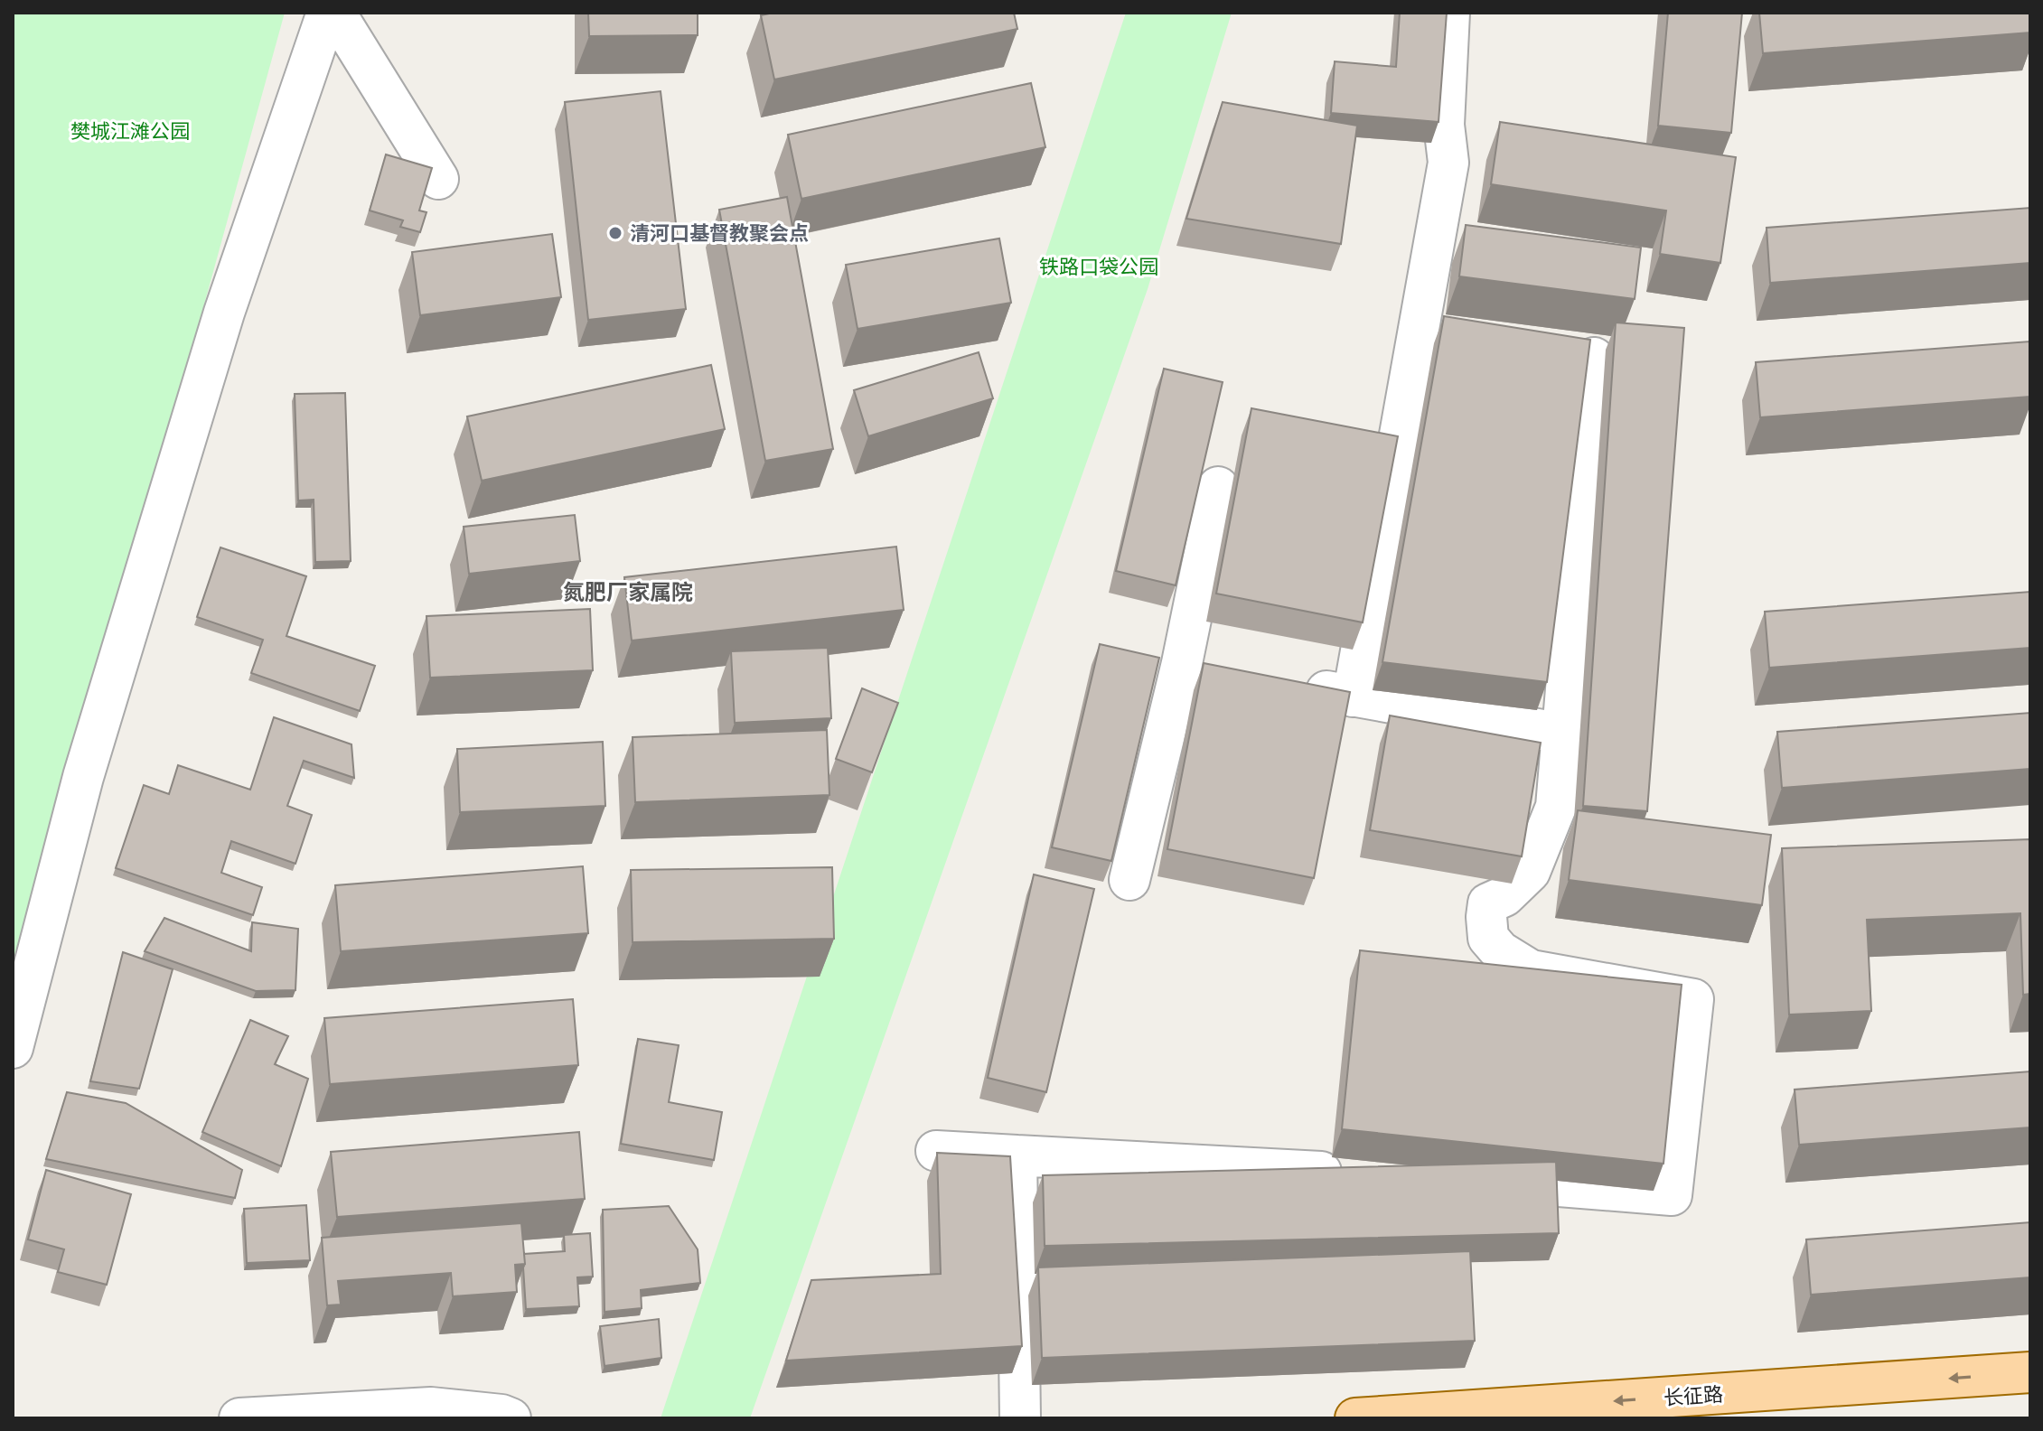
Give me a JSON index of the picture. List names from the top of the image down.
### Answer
{
  "streets": {
    "main road": ["长征路"]
  },
  "one_way": ["长征路"],
  "districts": ["氮肥厂家属院"],
  "parks": ["樊城江滩公园", "铁路口袋公园"],
  "places": ["清河口基督教聚会点"]
}
